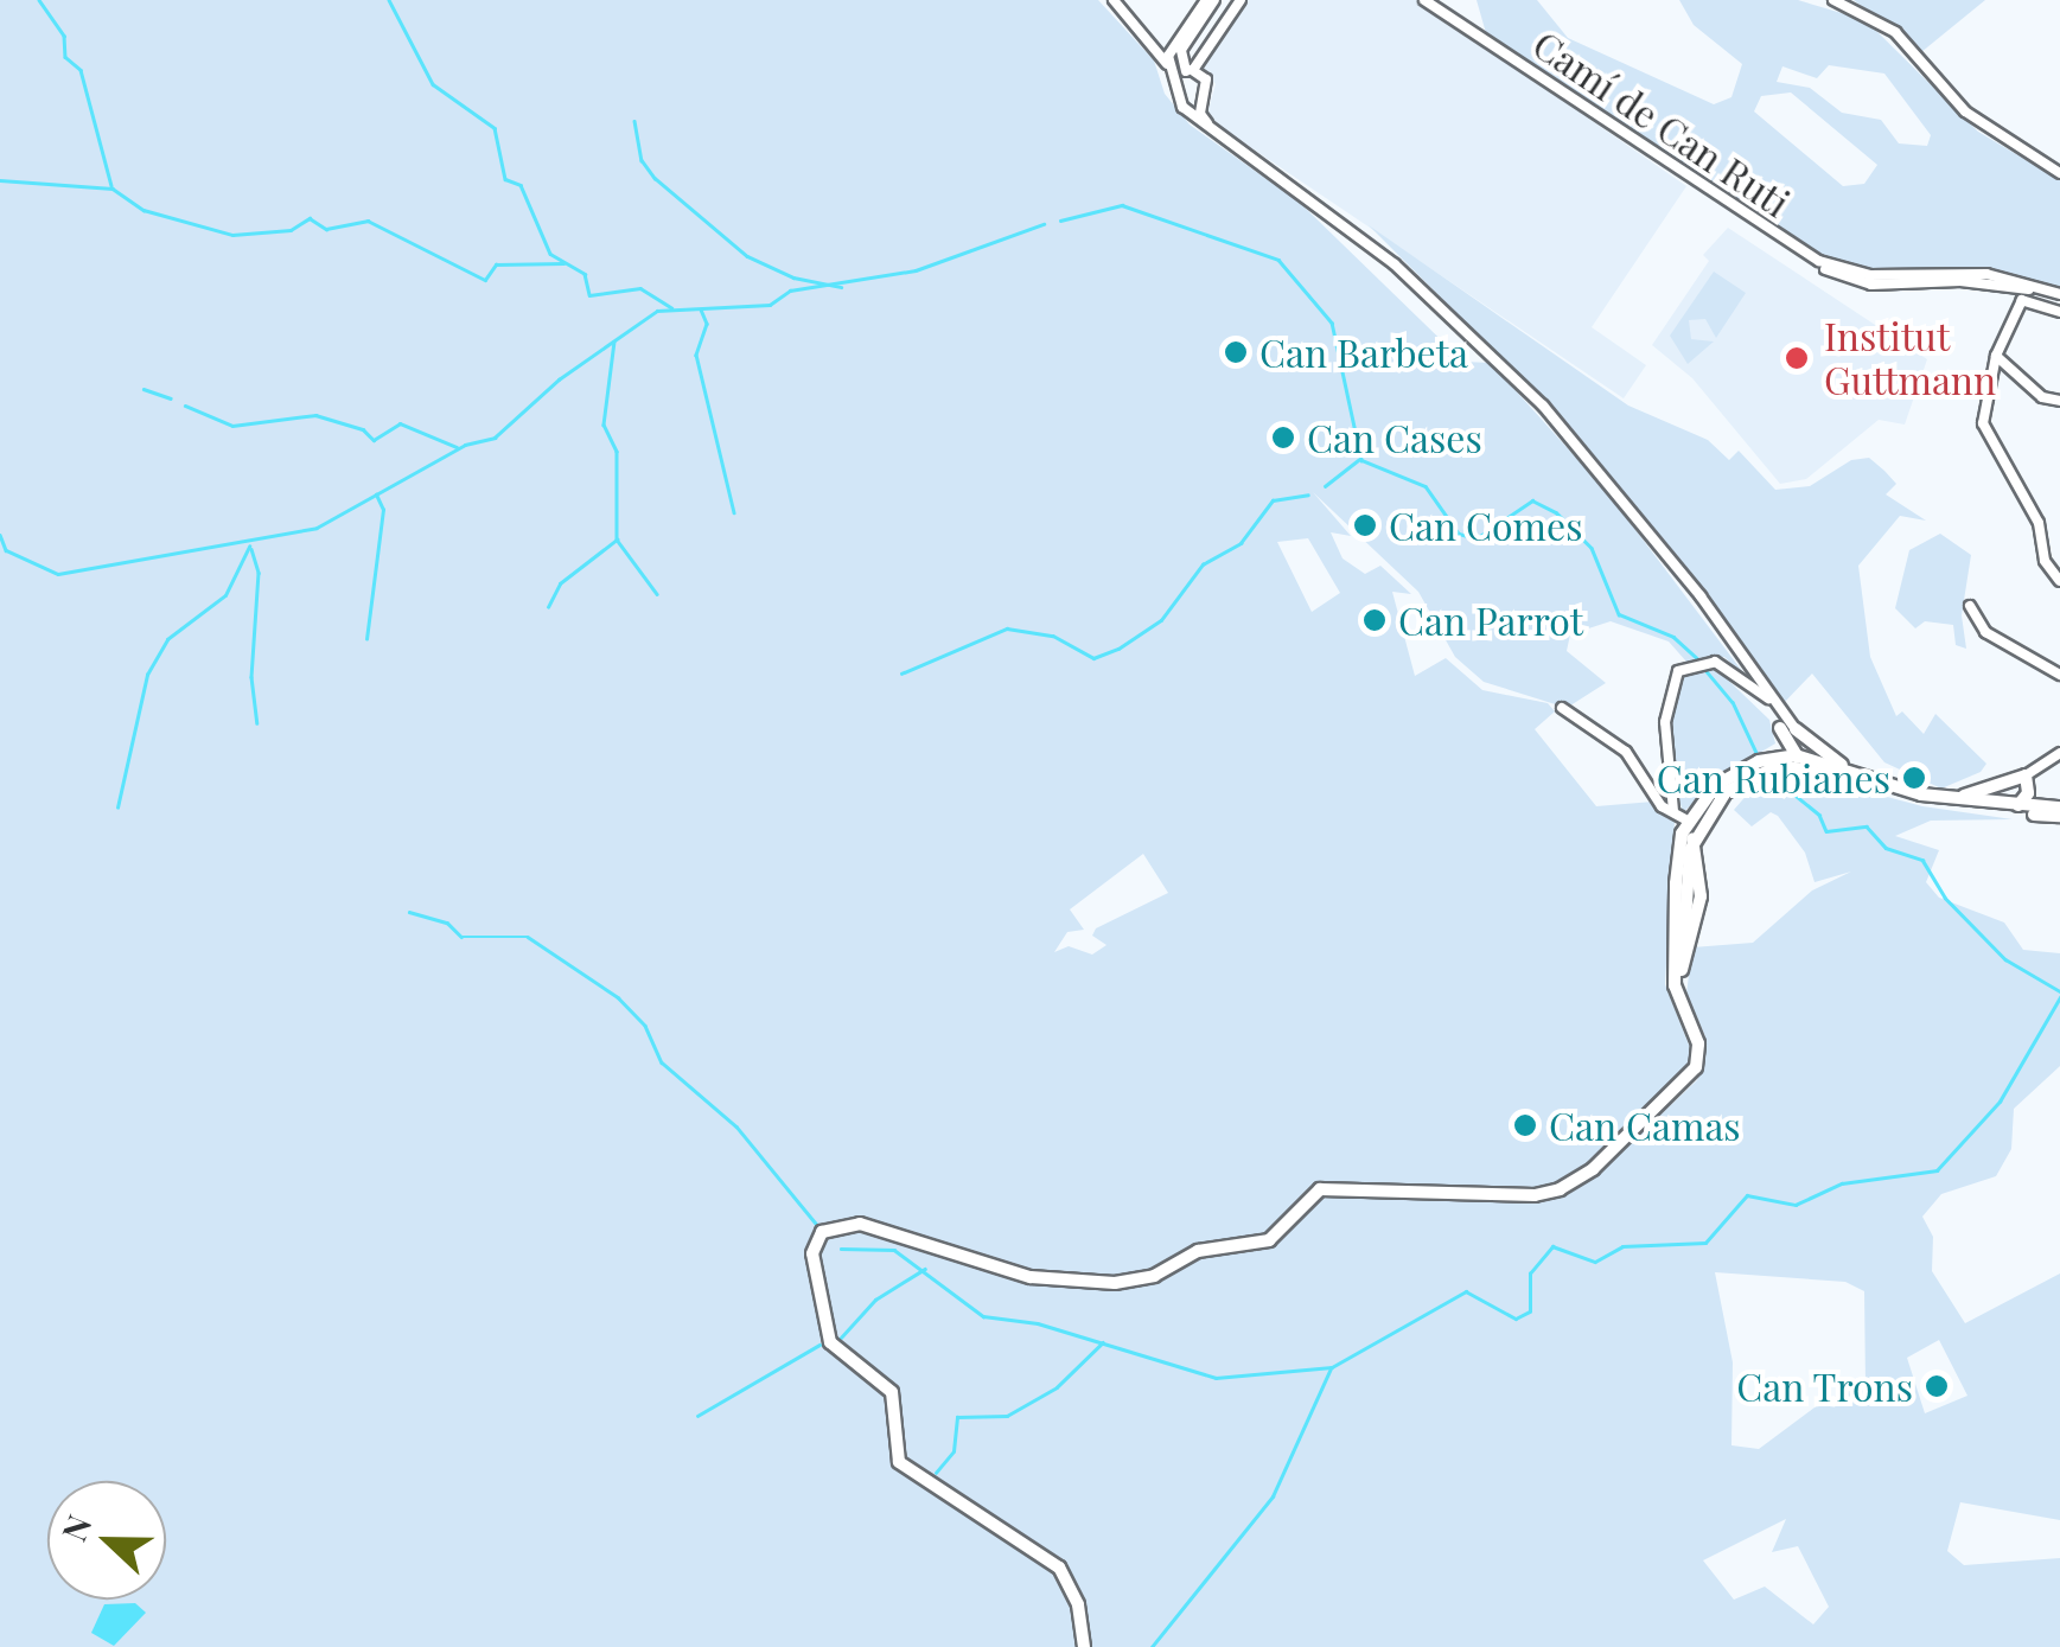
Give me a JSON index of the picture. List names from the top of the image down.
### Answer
{
  "streets": {
    "street": ["Camí de Can Ruti"]
  },
  "places": [
    "Can Barbeta",
    "Institut Guttmann",
    "Can Cases",
    "Can Comes",
    "Can Parrot",
    "Can Rubianes",
    "Can Camas",
    "Can Trons"
  ],
  "north": "left"
}
